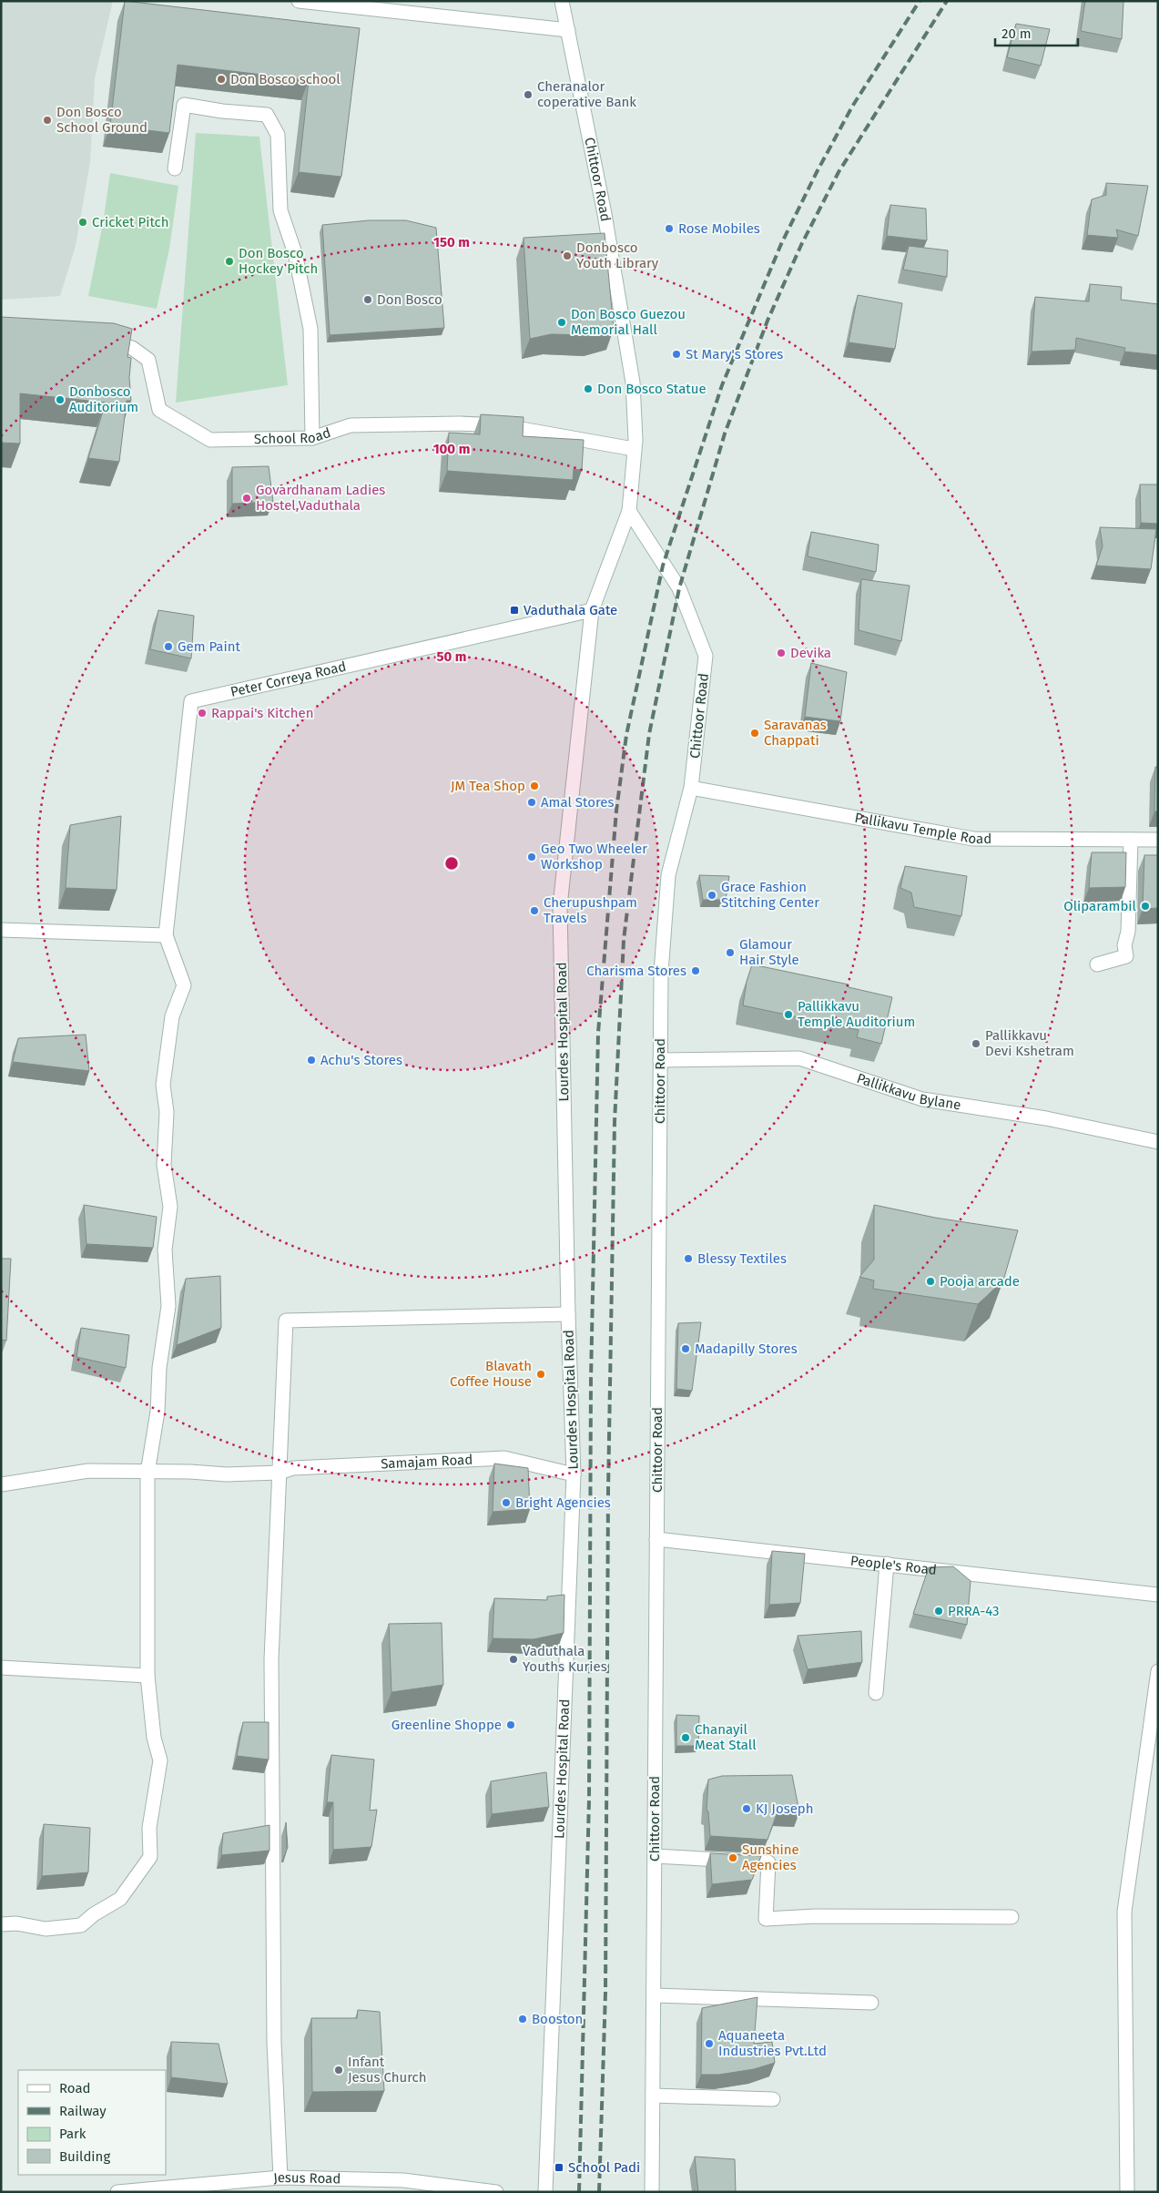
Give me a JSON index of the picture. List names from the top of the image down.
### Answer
{
  "streets": {
    "street": [
      "Chittoor Road",
      "School Road",
      "Peter Correya Road",
      "Pallikavu Temple Road",
      "Lourdes Hospital Road",
      "Pallikkavu Bylane",
      "Samajam Road",
      "People's Road",
      "Jesus Road"
    ]
  },
  "crossings": [
    ["Chittoor Road", "School Road"],
    ["Chittoor Road", "Pallikavu Temple Road"],
    ["Chittoor Road", "Pallikkavu Bylane"],
    ["Chittoor Road", "People's Road"],
    ["Peter Correya Road", "Lourdes Hospital Road"],
    ["Lourdes Hospital Road", "Samajam Road"]
  ],
  "places": {
    "other": [
      "Don Bosco school",
      "Cheranalor coperative Bank",
      "Don Bosco School Ground",
      "Cricket Pitch",
      "Rose Mobiles",
      "Donbosco Youth Library",
      "Don Bosco Hockey Pitch",
      "Don Bosco",
      "Don Bosco Guezou Memorial Hall",
      "St Mary's Stores",
      "Don Bosco Statue",
      "Donbosco Auditorium",
      "Govardhanam Ladies Hostel,Vaduthala",
      "Gem Paint",
      "Devika",
      "Rappai's Kitchen",
      "Saravanas Chappati",
      "JM Tea Shop",
      "Amal Stores",
      "Geo Two Wheeler Workshop",
      "Grace Fashion Stitching Center",
      "Oliparambil",
      "Cherupushpam Travels",
      "Glamour Hair Style",
      "Charisma Stores",
      "Pallikkavu Temple Auditorium",
      "Pallikkavu Devi Kshetram",
      "Achu's Stores",
      "Blessy Textiles",
      "Pooja arcade",
      "Madapilly Stores",
      "Blavath Coffee House",
      "Bright Agencies",
      "PRRA-43",
      "Vaduthala Youths Kuries",
      "Greenline Shoppe",
      "Chanayil Meat Stall",
      "KJ Joseph",
      "Sunshine Agencies",
      "Booston",
      "Aquaneeta Industries Pvt.Ltd",
      "Infant Jesus Church"
    ],
    "transit": ["Vaduthala Gate", "School Padi"]
  },
  "legend": [
    "Road",
    "Railway",
    "Park",
    "Building"
  ],
  "scale_bar": "20 m",
  "rings": ["150 m", "100 m", "50 m"]
}
